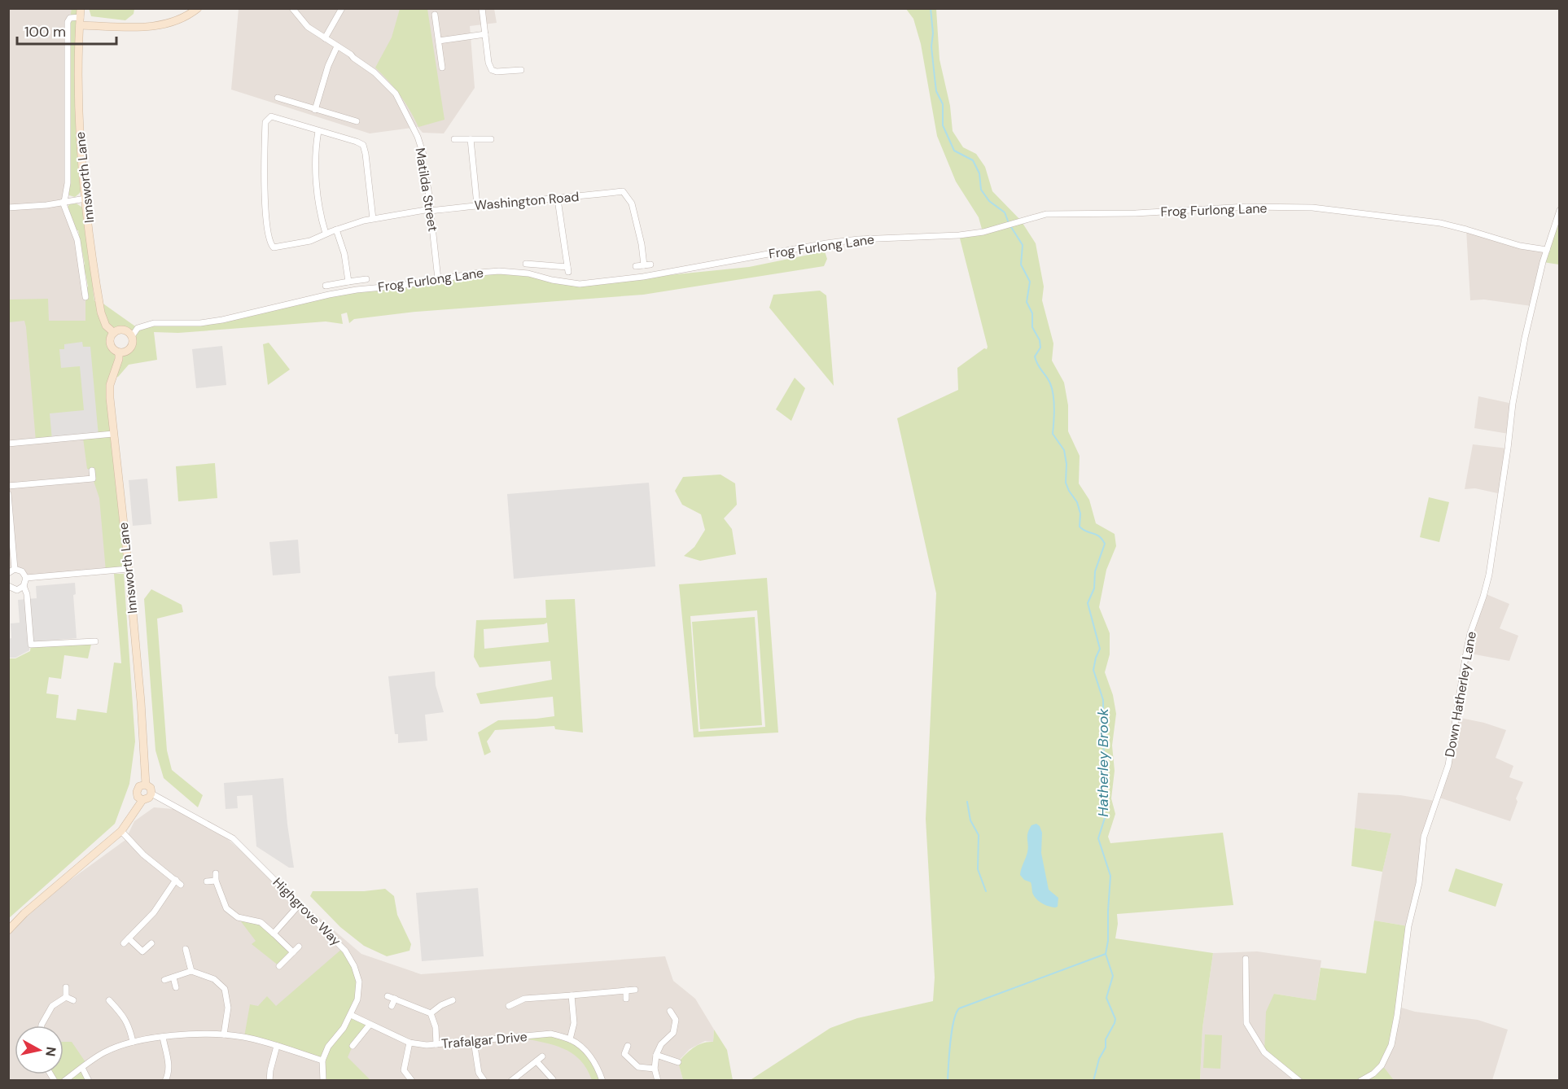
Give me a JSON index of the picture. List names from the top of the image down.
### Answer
{
  "streets": {
    "street": [
      "Innsworth Lane",
      "Matilda Street",
      "Washington Road",
      "Frog Furlong Lane",
      "Down Hatherley Lane",
      "Highgrove Way",
      "Trafalgar Drive"
    ]
  },
  "crossings": [
    ["Innsworth Lane", "Frog Furlong Lane"],
    ["Innsworth Lane", "Highgrove Way"],
    ["Matilda Street", "Washington Road"],
    ["Matilda Street", "Frog Furlong Lane"],
    ["Frog Furlong Lane", "Down Hatherley Lane"],
    ["Highgrove Way", "Trafalgar Drive"]
  ],
  "water": ["Hatherley Brook"],
  "scale_bar": "100 m",
  "north": "right"
}
